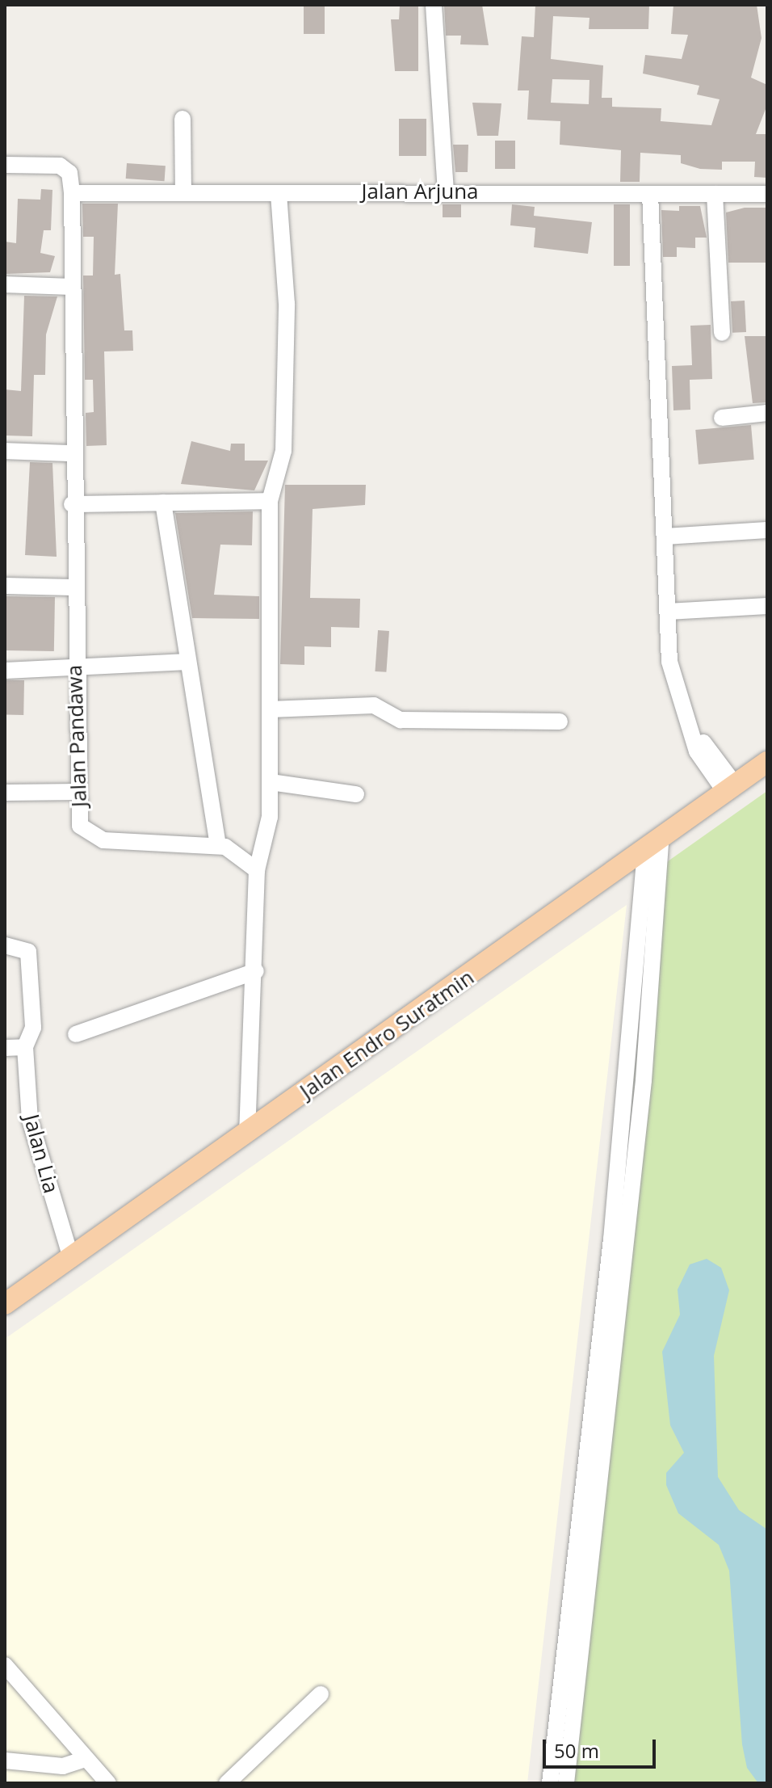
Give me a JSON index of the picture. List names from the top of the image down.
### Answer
{
  "streets": {
    "main road": ["Jalan Endro Suratmin"],
    "street": ["Jalan Arjuna", "Jalan Pandawa", "Jalan Lia"]
  },
  "crossings": [
    ["Jalan Arjuna", "Jalan Pandawa"],
    ["Jalan Endro Suratmin", "Jalan Lia"]
  ],
  "scale_bar": "50 m"
}
